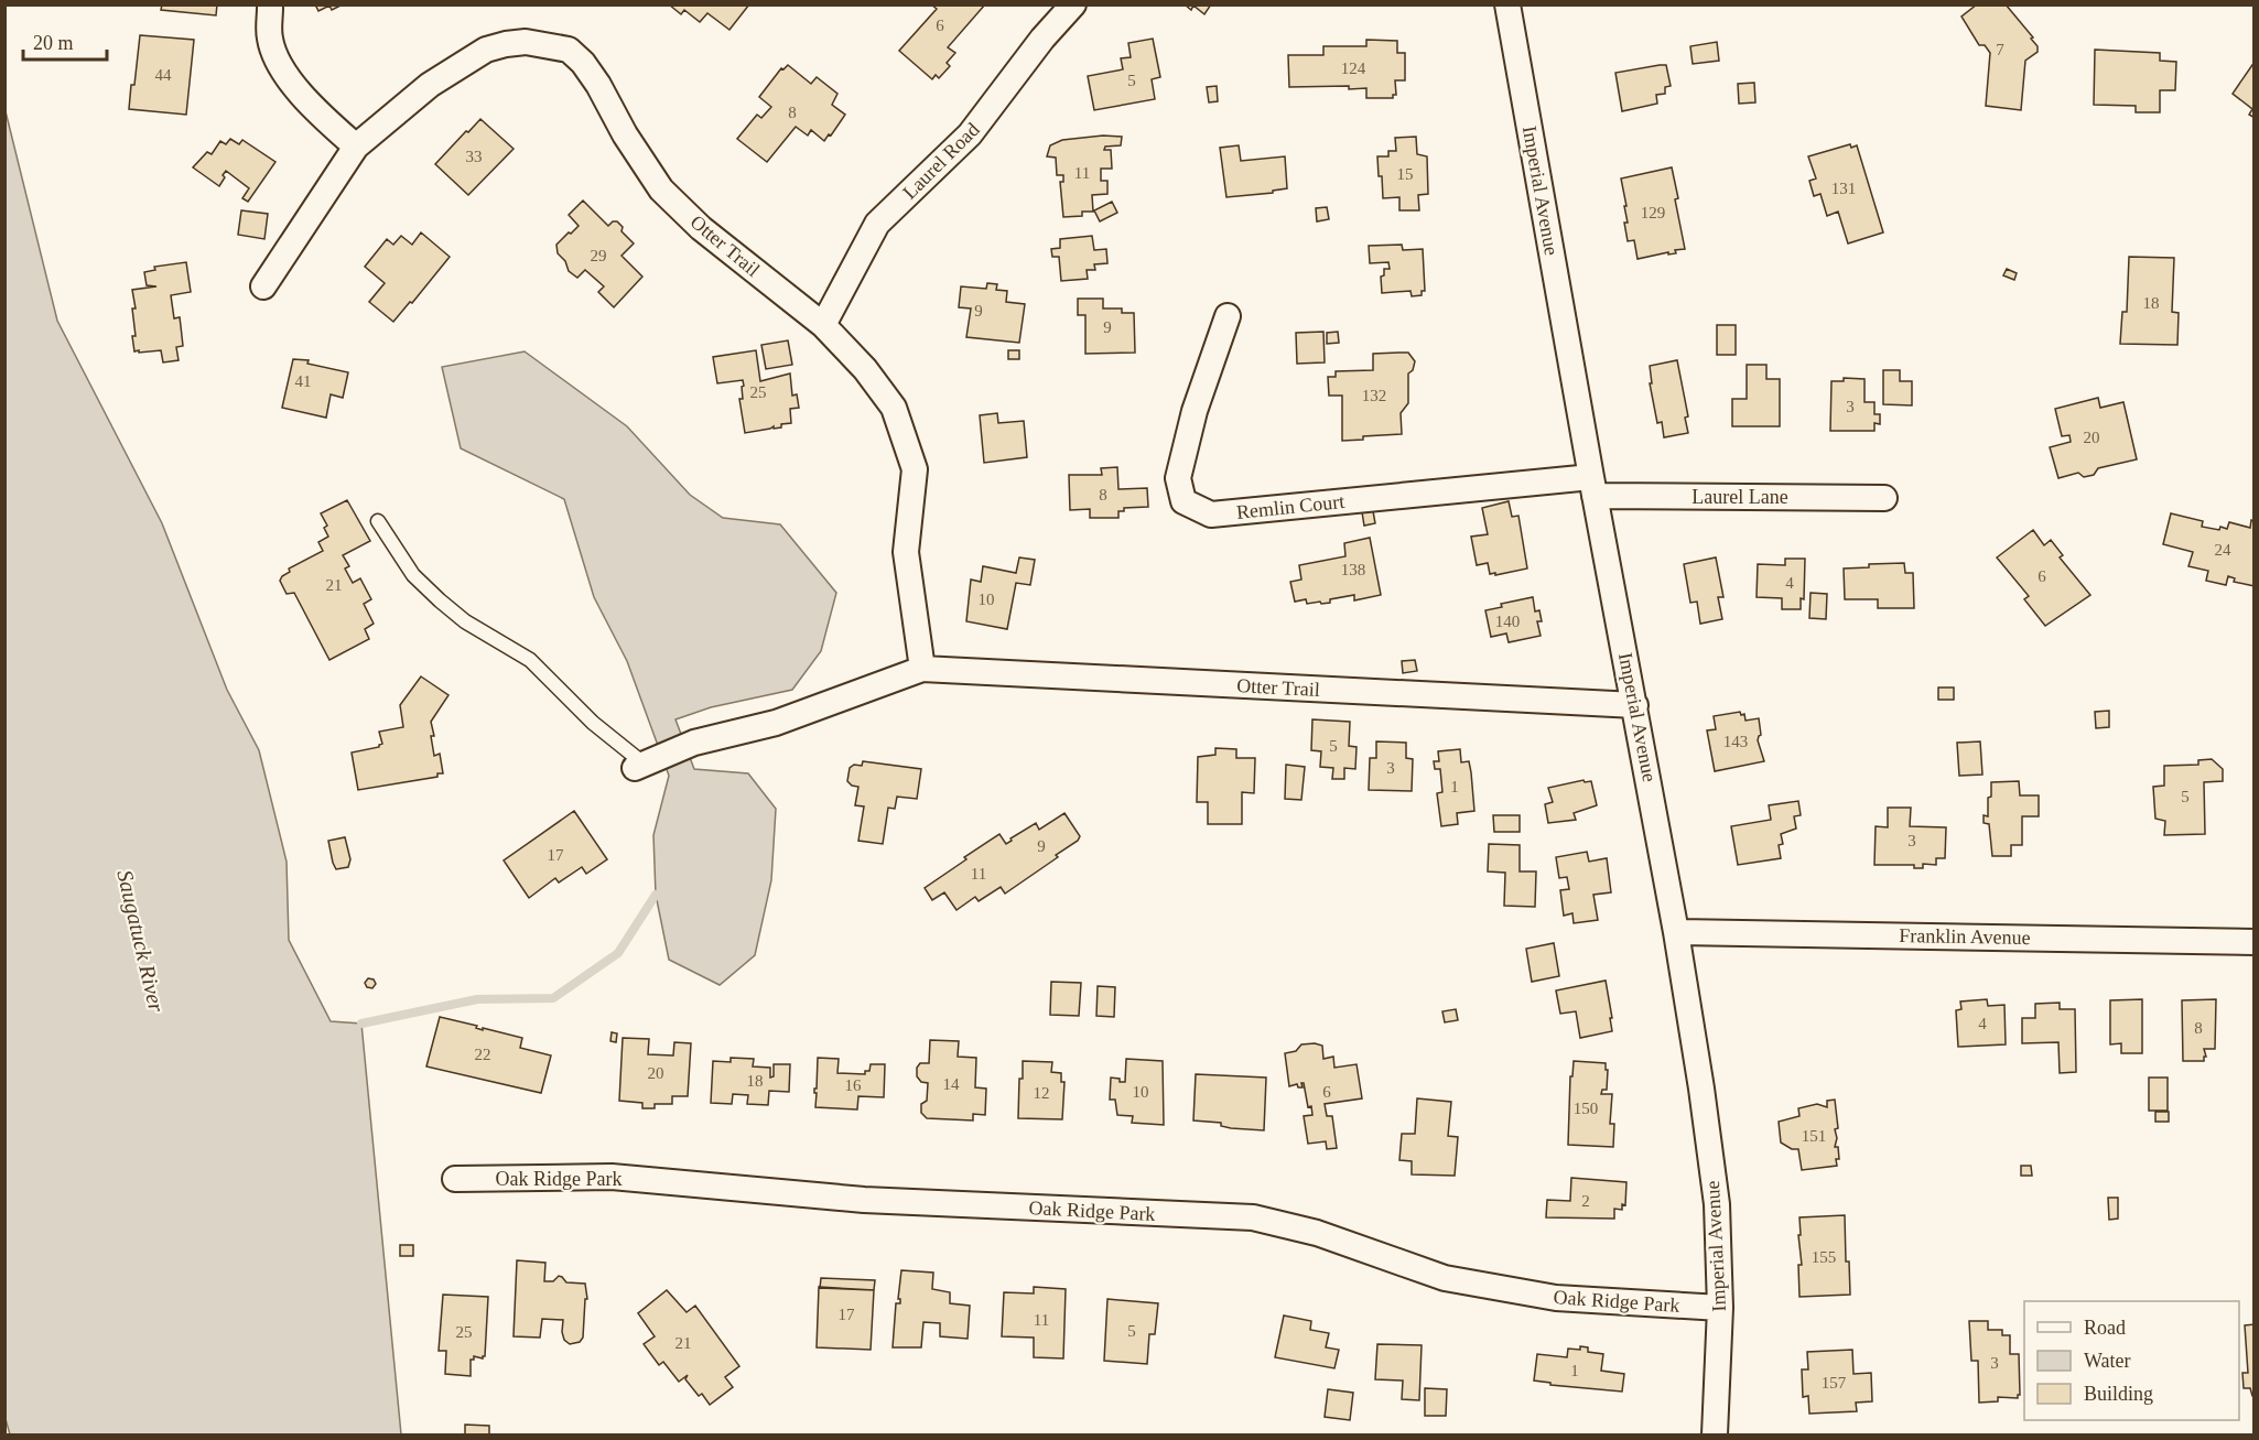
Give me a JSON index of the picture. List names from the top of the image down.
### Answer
{
  "streets": {
    "street": [
      "Laurel Road",
      "Imperial Avenue",
      "Otter Trail",
      "Laurel Lane",
      "Remlin Court",
      "Franklin Avenue",
      "Oak Ridge Park"
    ]
  },
  "crossings": [
    ["Laurel Road", "Otter Trail"],
    ["Imperial Avenue", "Otter Trail"],
    ["Imperial Avenue", "Laurel Lane"],
    ["Imperial Avenue", "Remlin Court"],
    ["Imperial Avenue", "Franklin Avenue"],
    ["Imperial Avenue", "Oak Ridge Park"],
    ["Laurel Lane", "Remlin Court"]
  ],
  "water": ["Saugatuck River"],
  "house_numbers": [
    "6",
    "7",
    "124",
    "44",
    "5",
    "8",
    "33",
    "11",
    "15",
    "131",
    "129",
    "29",
    "18",
    "9",
    "9",
    "41",
    "25",
    "132",
    "3",
    "20",
    "8",
    "24",
    "138",
    "6",
    "4",
    "21",
    "10",
    "140",
    "143",
    "5",
    "3",
    "1",
    "5",
    "3",
    "9",
    "17",
    "11",
    "4",
    "8",
    "22",
    "20",
    "18",
    "14",
    "16",
    "10",
    "6",
    "12",
    "150",
    "151",
    "2",
    "155",
    "17",
    "11",
    "5",
    "25",
    "21",
    "3",
    "1",
    "157"
  ],
  "legend": ["Road", "Water", "Building"],
  "scale_bar": "20 m"
}
